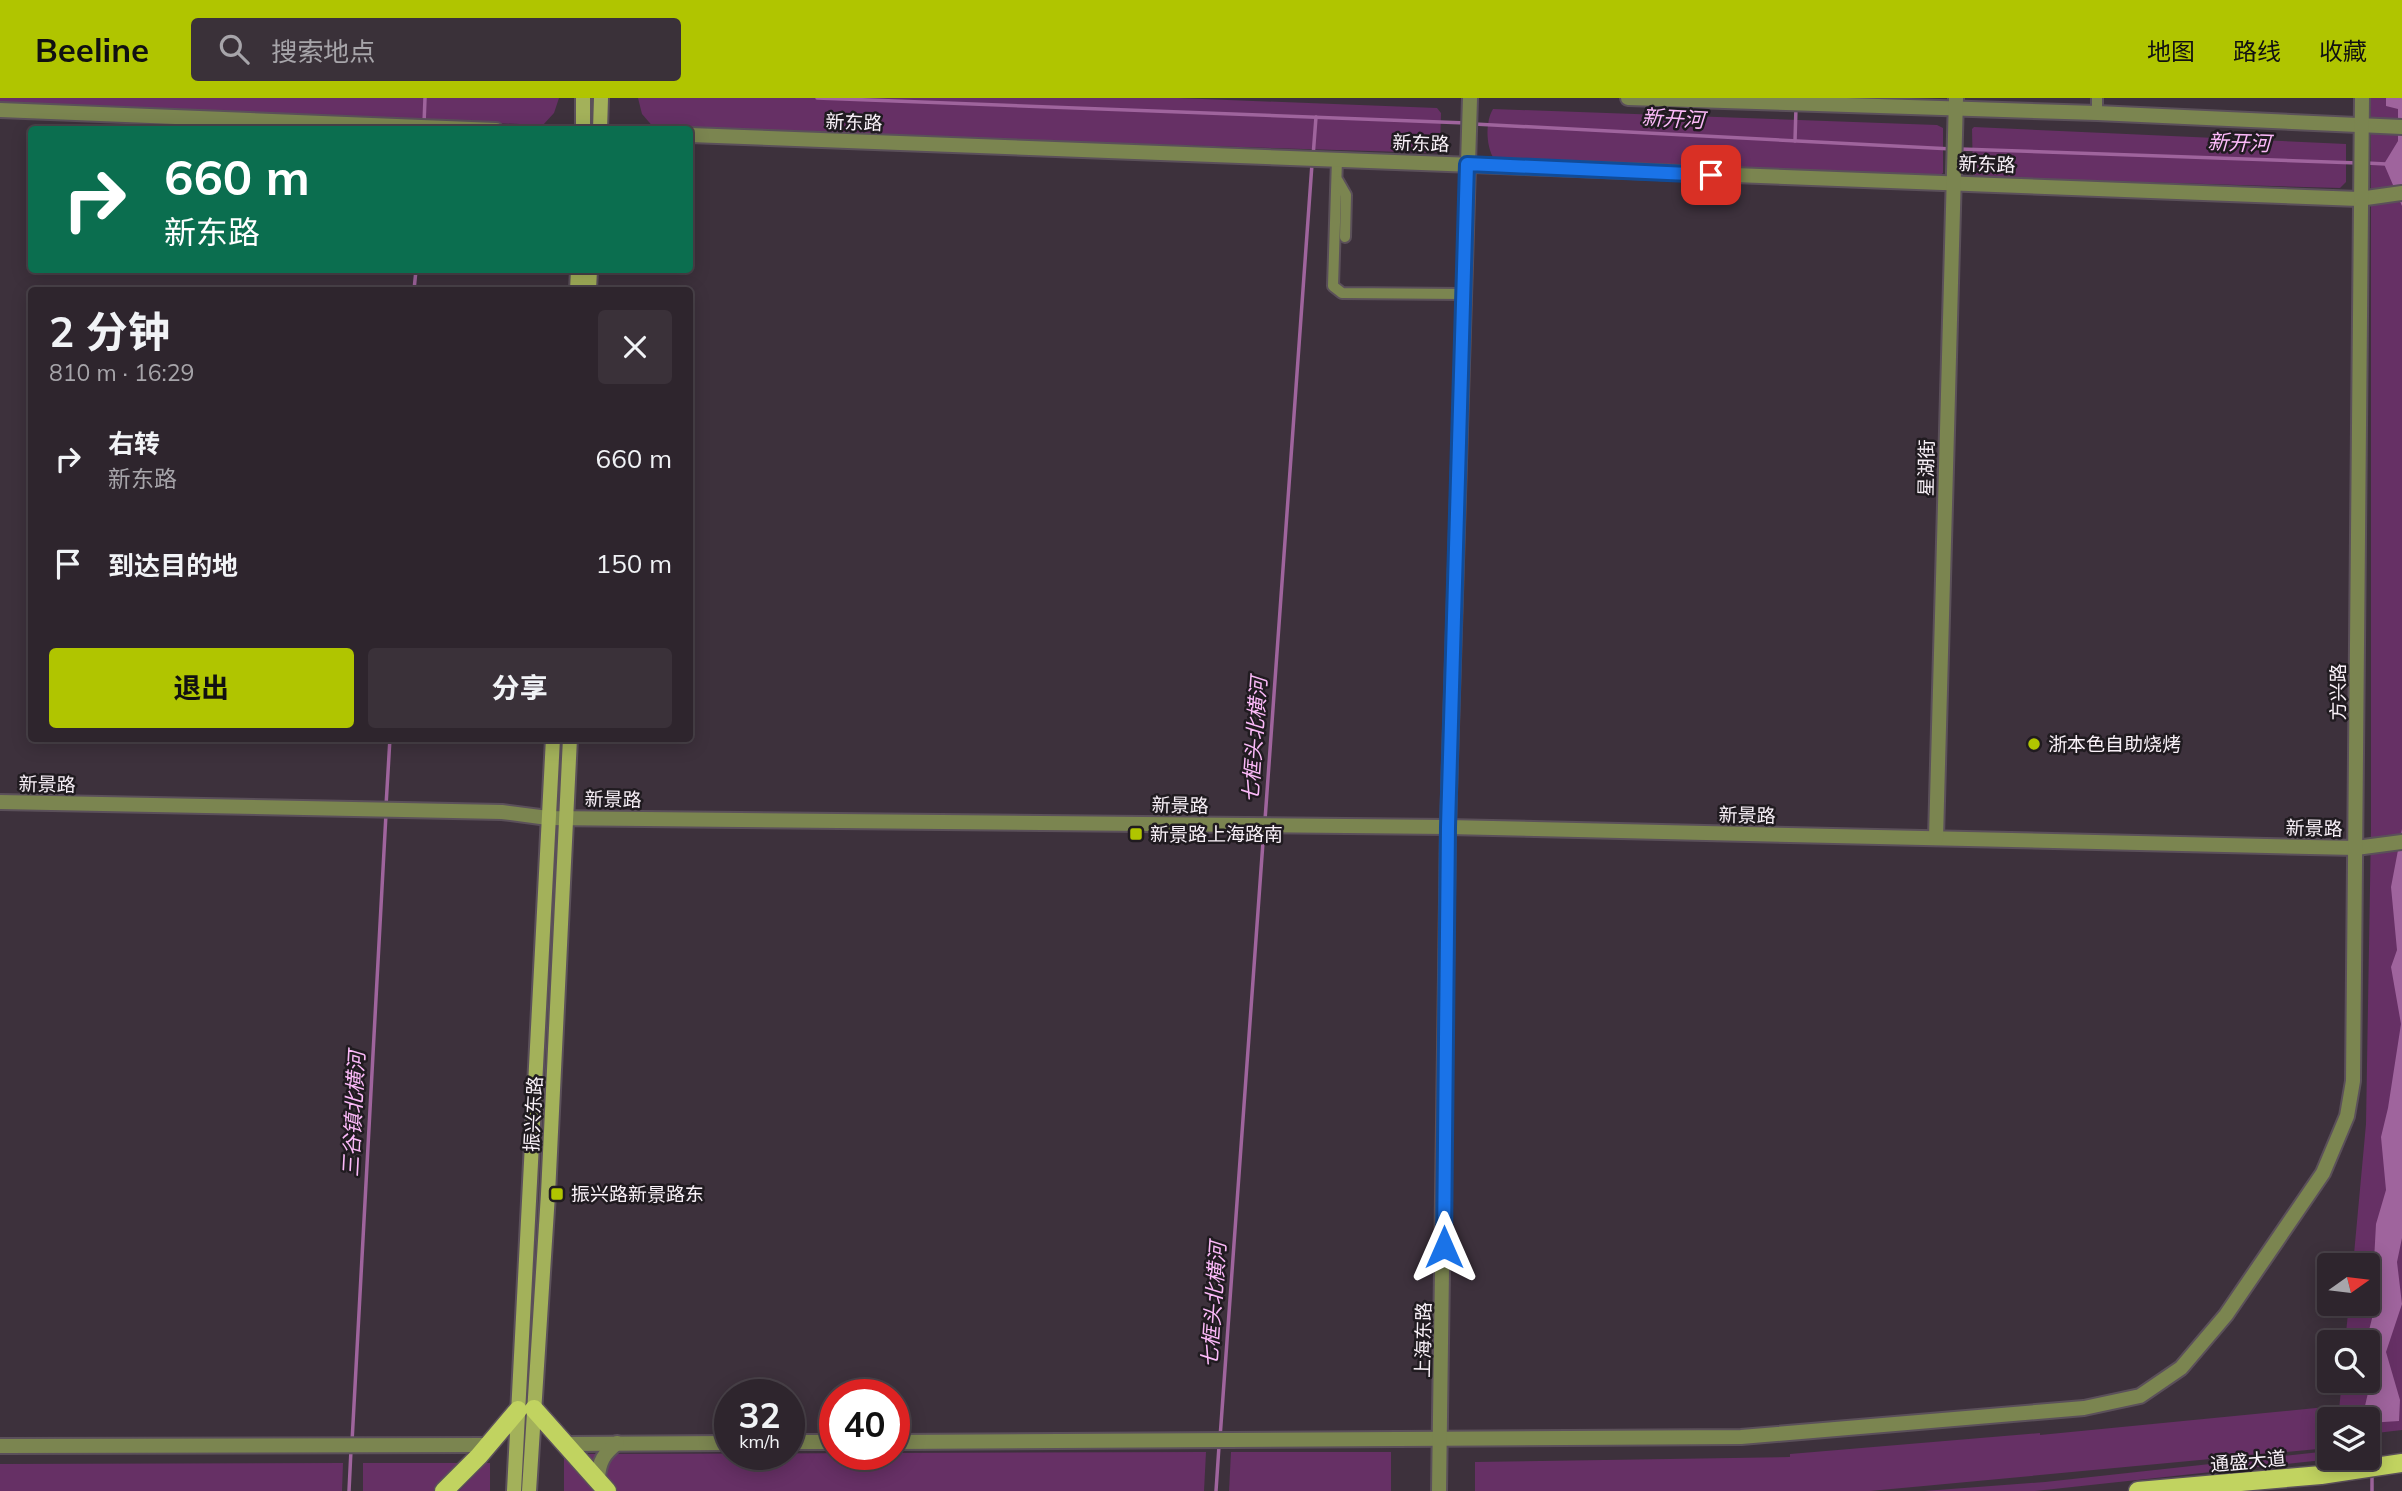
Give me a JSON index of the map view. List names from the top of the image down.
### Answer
{
  "streets": {
    "main road": ["振兴东路", "通盛大道"],
    "street": [
      "新东路",
      "星湖街",
      "方兴路",
      "新景路",
      "上海东路"
    ]
  },
  "crossings": [
    ["新东路", "星湖街"],
    ["新东路", "方兴路"],
    ["新东路", "上海东路"],
    ["星湖街", "新景路"],
    ["方兴路", "新景路"],
    ["方兴路", "上海东路"],
    ["新景路", "振兴东路"],
    ["新景路", "上海东路"]
  ],
  "water": ["新开河", "七框头北横河", "三谷镇北横河"],
  "places": {
    "other": ["浙本色自助烧烤"],
    "transit": ["新景路上海路南", "振兴路新景路东"]
  },
  "north": "right",
  "page": {
    "header": "Beeline",
    "search": "搜索地点",
    "nav": ["地图", "路线", "收藏"],
    "turn": ["660 m", "新东路"],
    "heading": ["2 分钟", "810 m · 16:29"],
    "list": [
      {
        "name": "右转",
        "note": "新东路",
        "value": "660 m"
      },
      {
        "name": "到达目的地",
        "value": "150 m"
      }
    ],
    "buttons": ["退出", "分享"],
    "speed": "32 km/h",
    "limit": "40"
  }
}
